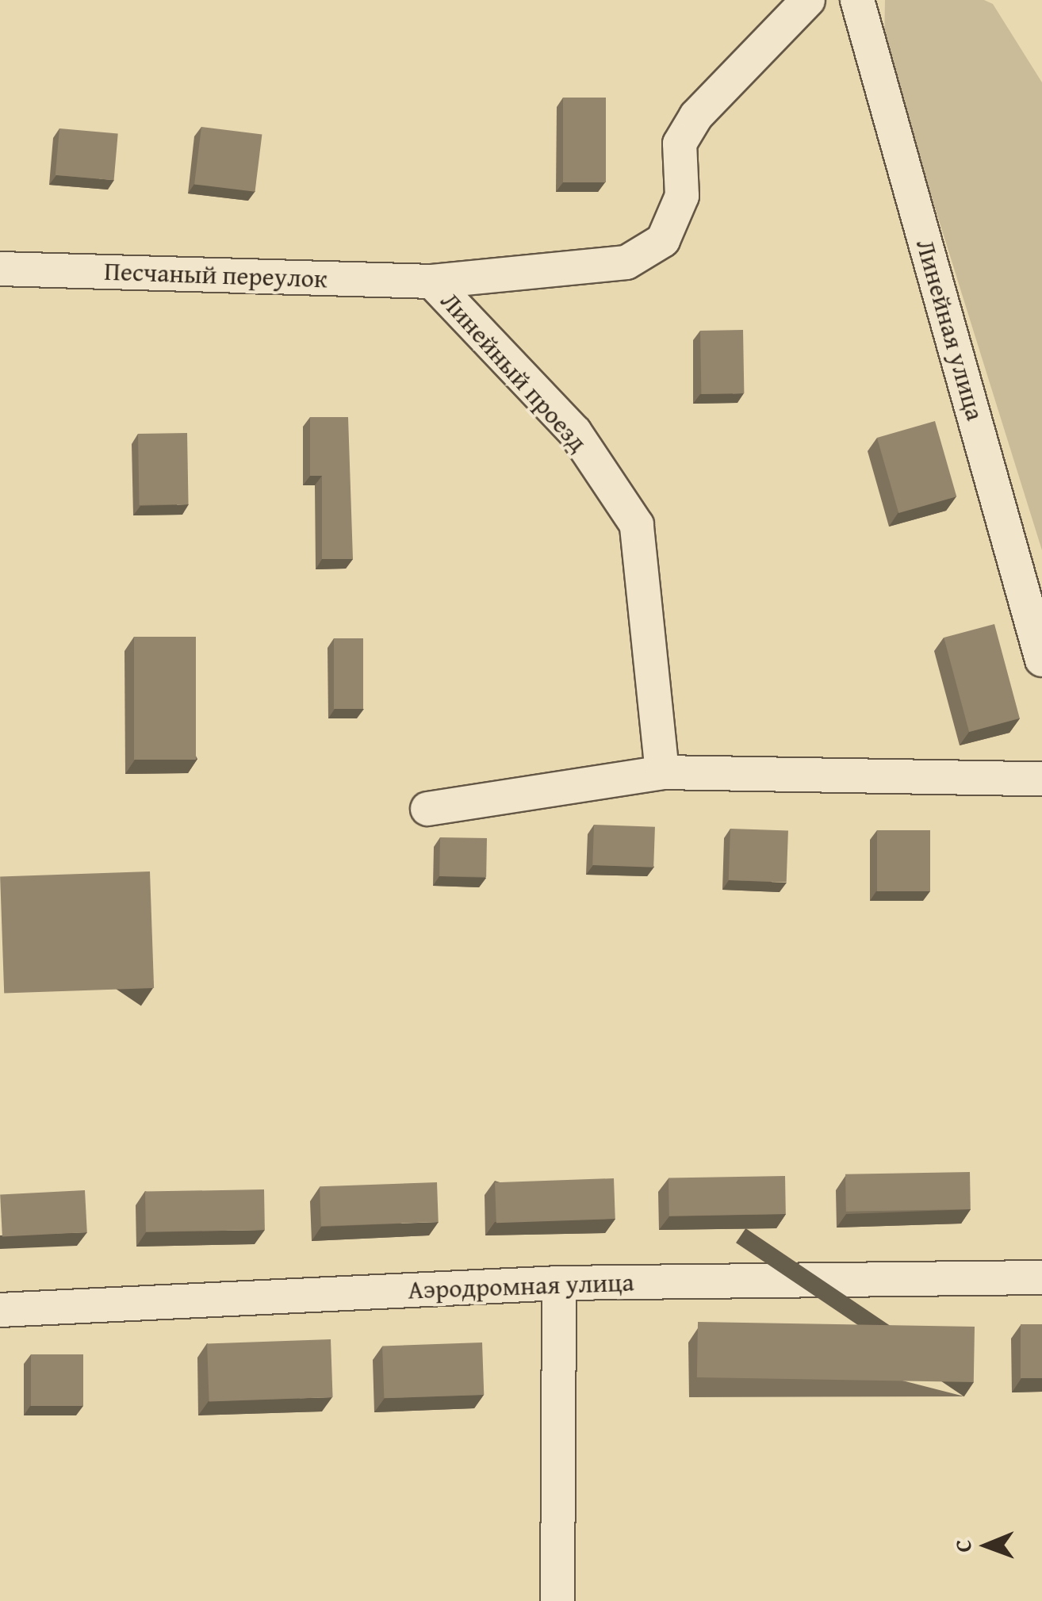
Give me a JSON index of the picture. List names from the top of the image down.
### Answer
{
  "streets": {
    "street": [
      "Песчаный переулок",
      "Линейная улица",
      "Линейный проезд",
      "Аэродромная улица"
    ]
  },
  "crossings": [
    ["Песчаный переулок", "Линейный проезд"]
  ],
  "north": "left"
}
